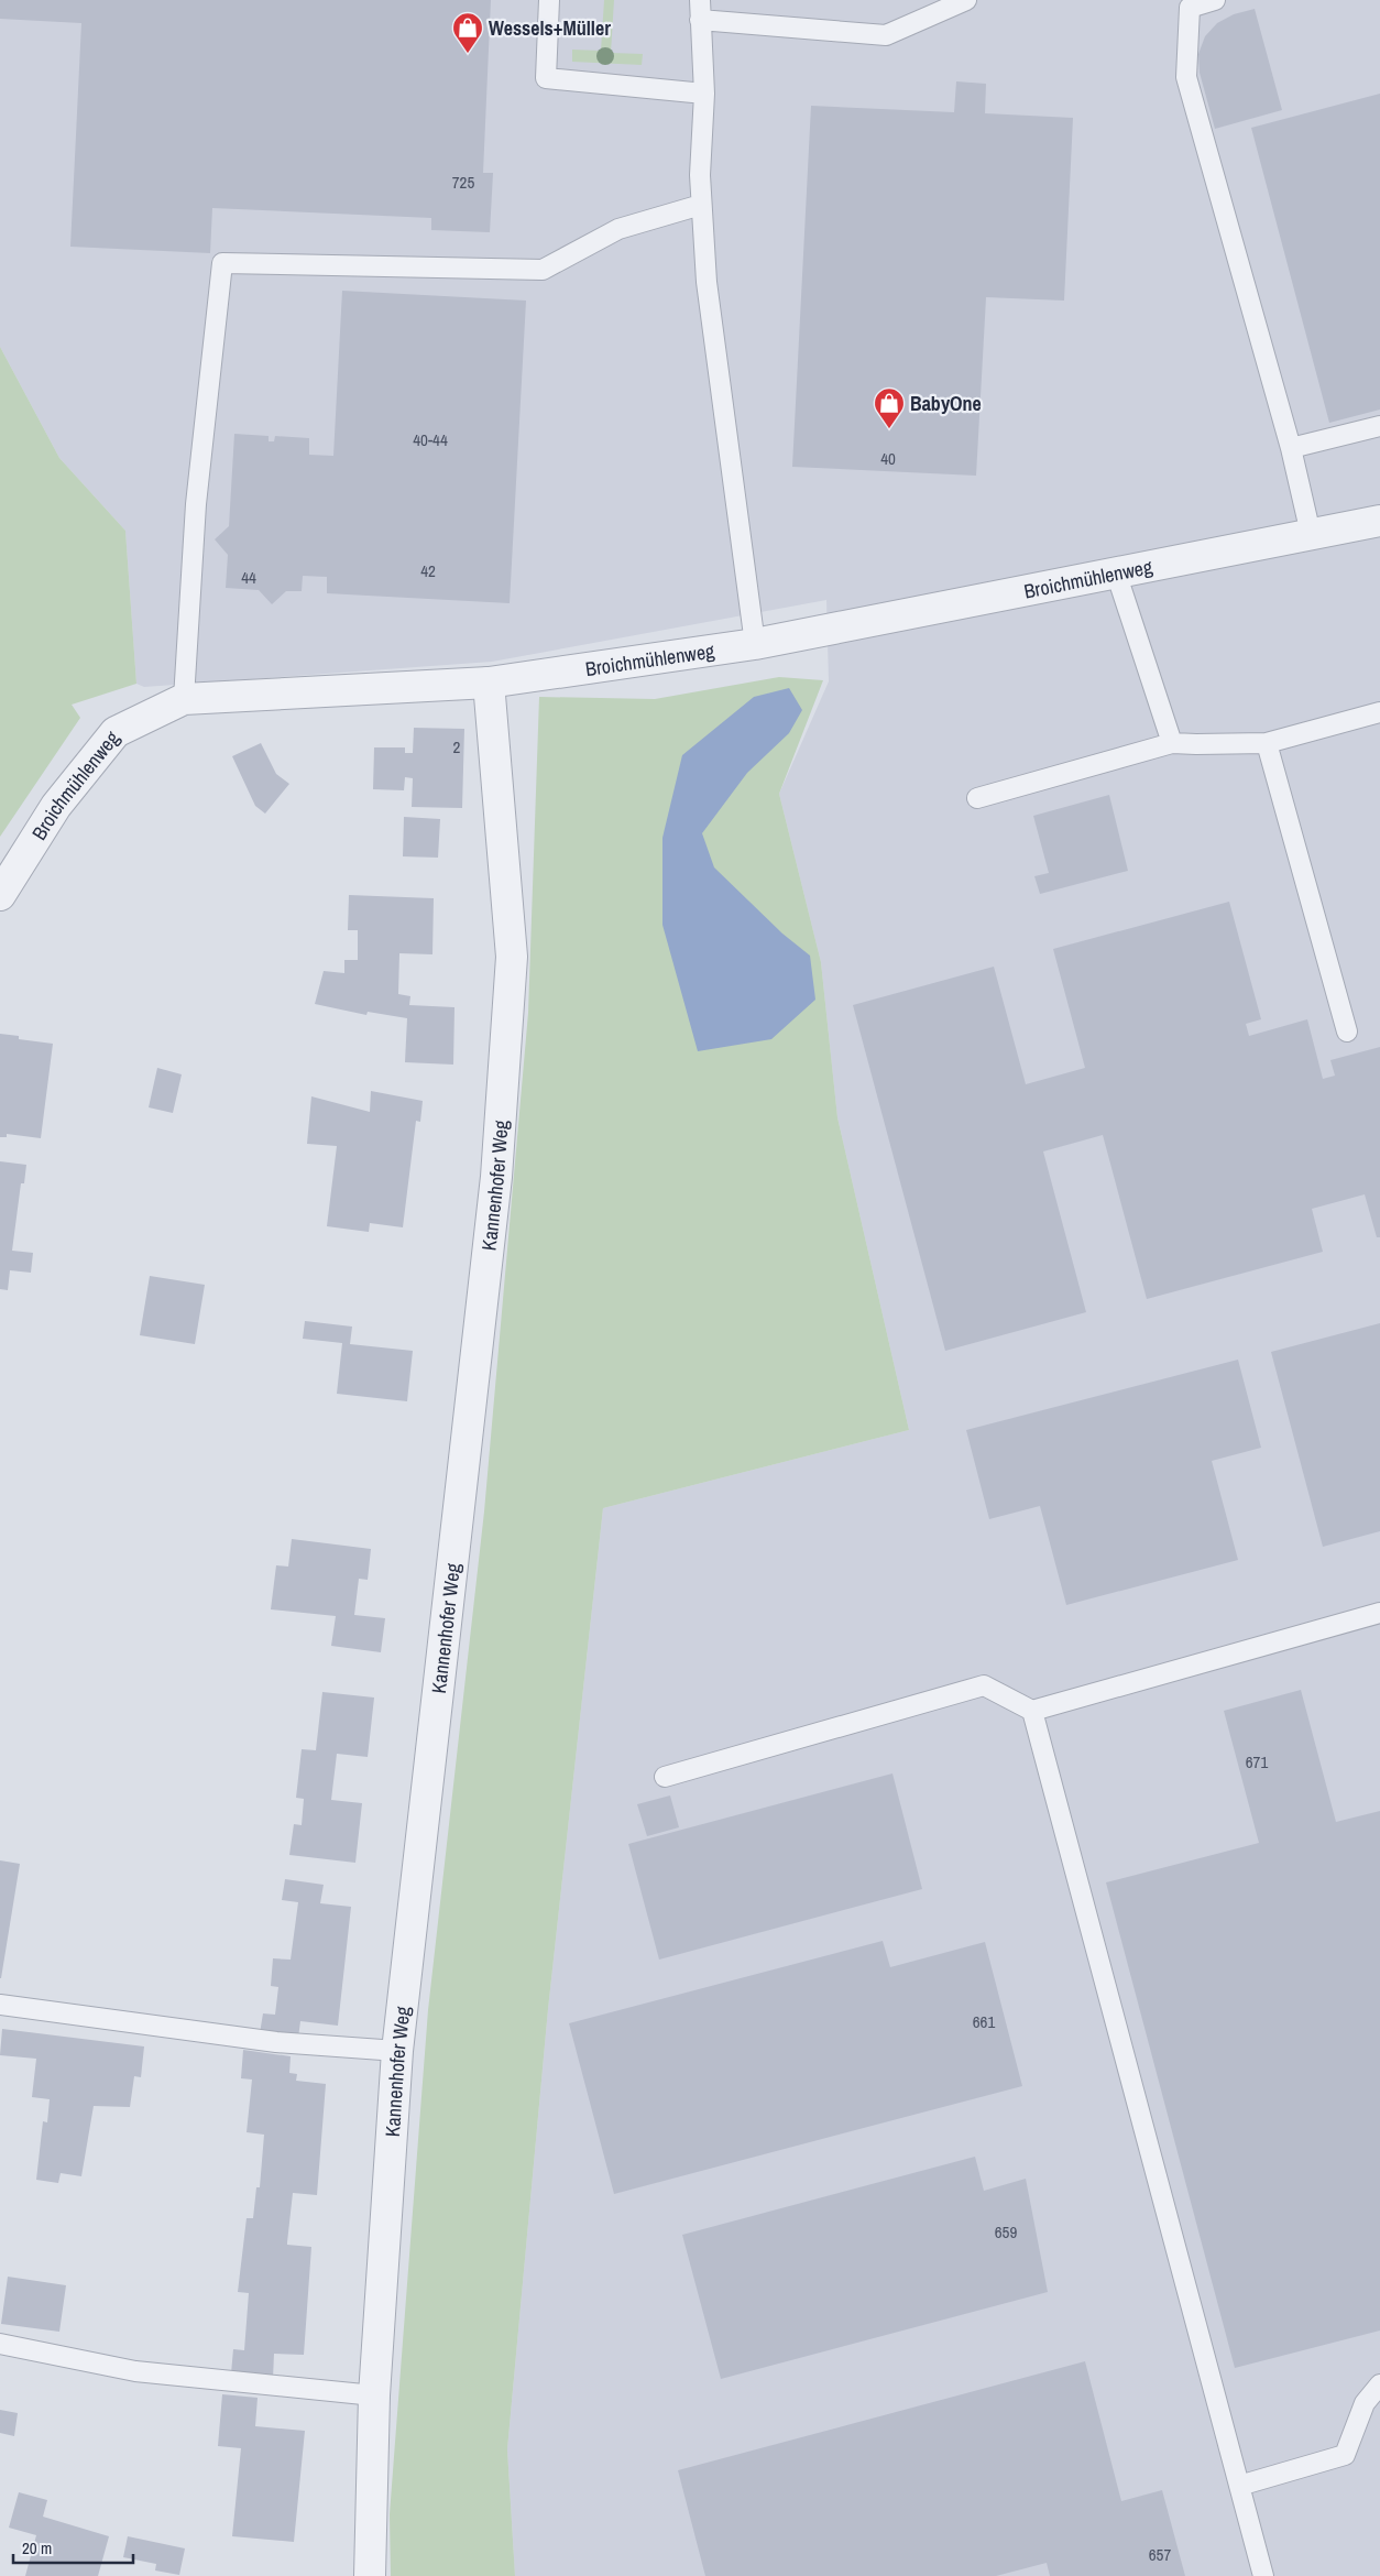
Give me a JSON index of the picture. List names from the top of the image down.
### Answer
{
  "streets": {
    "street": ["Broichmühlenweg", "Kannenhofer Weg"]
  },
  "crossings": [
    ["Broichmühlenweg", "Kannenhofer Weg"]
  ],
  "places": {
    "shop": ["Wessels+Müller", "BabyOne"]
  },
  "house_numbers": [
    "725",
    "40-44",
    "40",
    "42",
    "44",
    "2",
    "671",
    "661",
    "659",
    "657"
  ],
  "scale_bar": "20 m"
}
